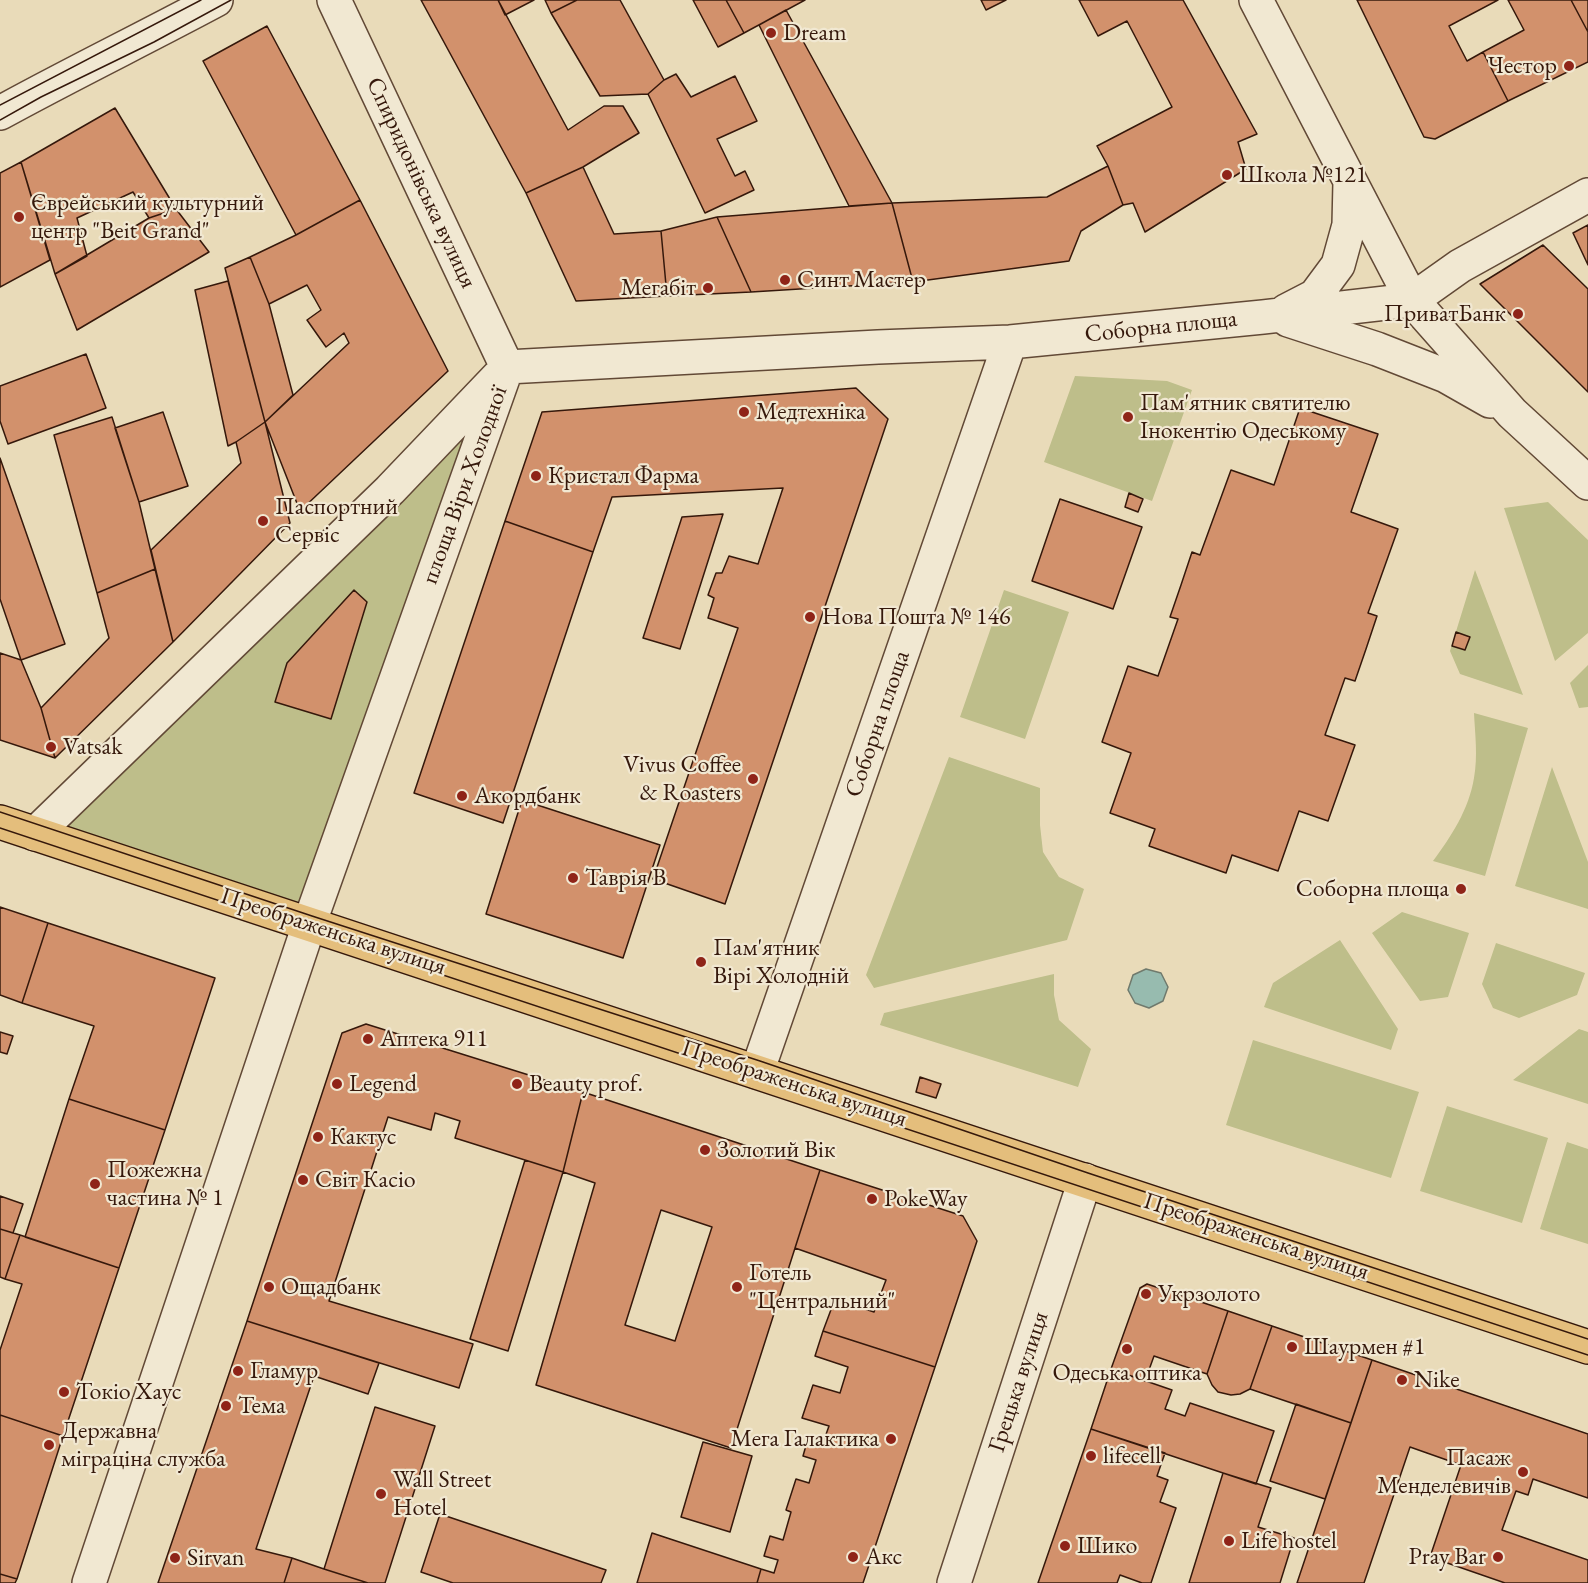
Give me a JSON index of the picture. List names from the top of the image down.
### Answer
{
  "streets": {
    "main road": ["Преображенська вулиця"],
    "street": [
      "Спиридонівська вулиця",
      "Соборна площа",
      "площа Віри Холодної",
      "Грецька вулиця"
    ]
  },
  "crossings": [
    ["Спиридонівська вулиця", "Соборна площа"],
    ["Спиридонівська вулиця", "площа Віри Холодної"],
    ["Соборна площа", "площа Віри Холодної"],
    ["Соборна площа", "Преображенська вулиця"],
    ["площа Віри Холодної", "Преображенська вулиця"],
    ["Преображенська вулиця", "Грецька вулиця"]
  ],
  "places": [
    "Dream",
    "Честор",
    "Школа №121",
    "Єврейський культурний центр \"Beit Grand\"",
    "Синт Мастер",
    "Мегабіт",
    "ПриватБанк",
    "Медтехніка",
    "Пам'ятник святителю Інокентію Одеському",
    "Кристал Фарма",
    "Паспортний Сервіс",
    "Нова Пошта № 146",
    "Vatsak",
    "Vivus Coffee & Roasters",
    "Акордбанк",
    "Таврія В",
    "Соборна площа",
    "Пам'ятник Вірі Холодній",
    "Аптека 911",
    "Legend",
    "Beauty prof.",
    "Кактус",
    "Золотий Вік",
    "Свiт Касiо",
    "Пожежна частина № 1",
    "PokeWay",
    "Ощадбанк",
    "Готель \"Центральний\"",
    "Укрзолото",
    "Шаурмен #1",
    "Одеська оптика",
    "Гламур",
    "Nike",
    "Токіо Хаус",
    "Тема",
    "Мега Галактика",
    "Державна міграціна служба",
    "lifecell",
    "Пасаж Менделевичів",
    "Wall Street Hotel",
    "Life hostel",
    "Шико",
    "Акс",
    "Pray Bar",
    "Sirvan"
  ]
}
